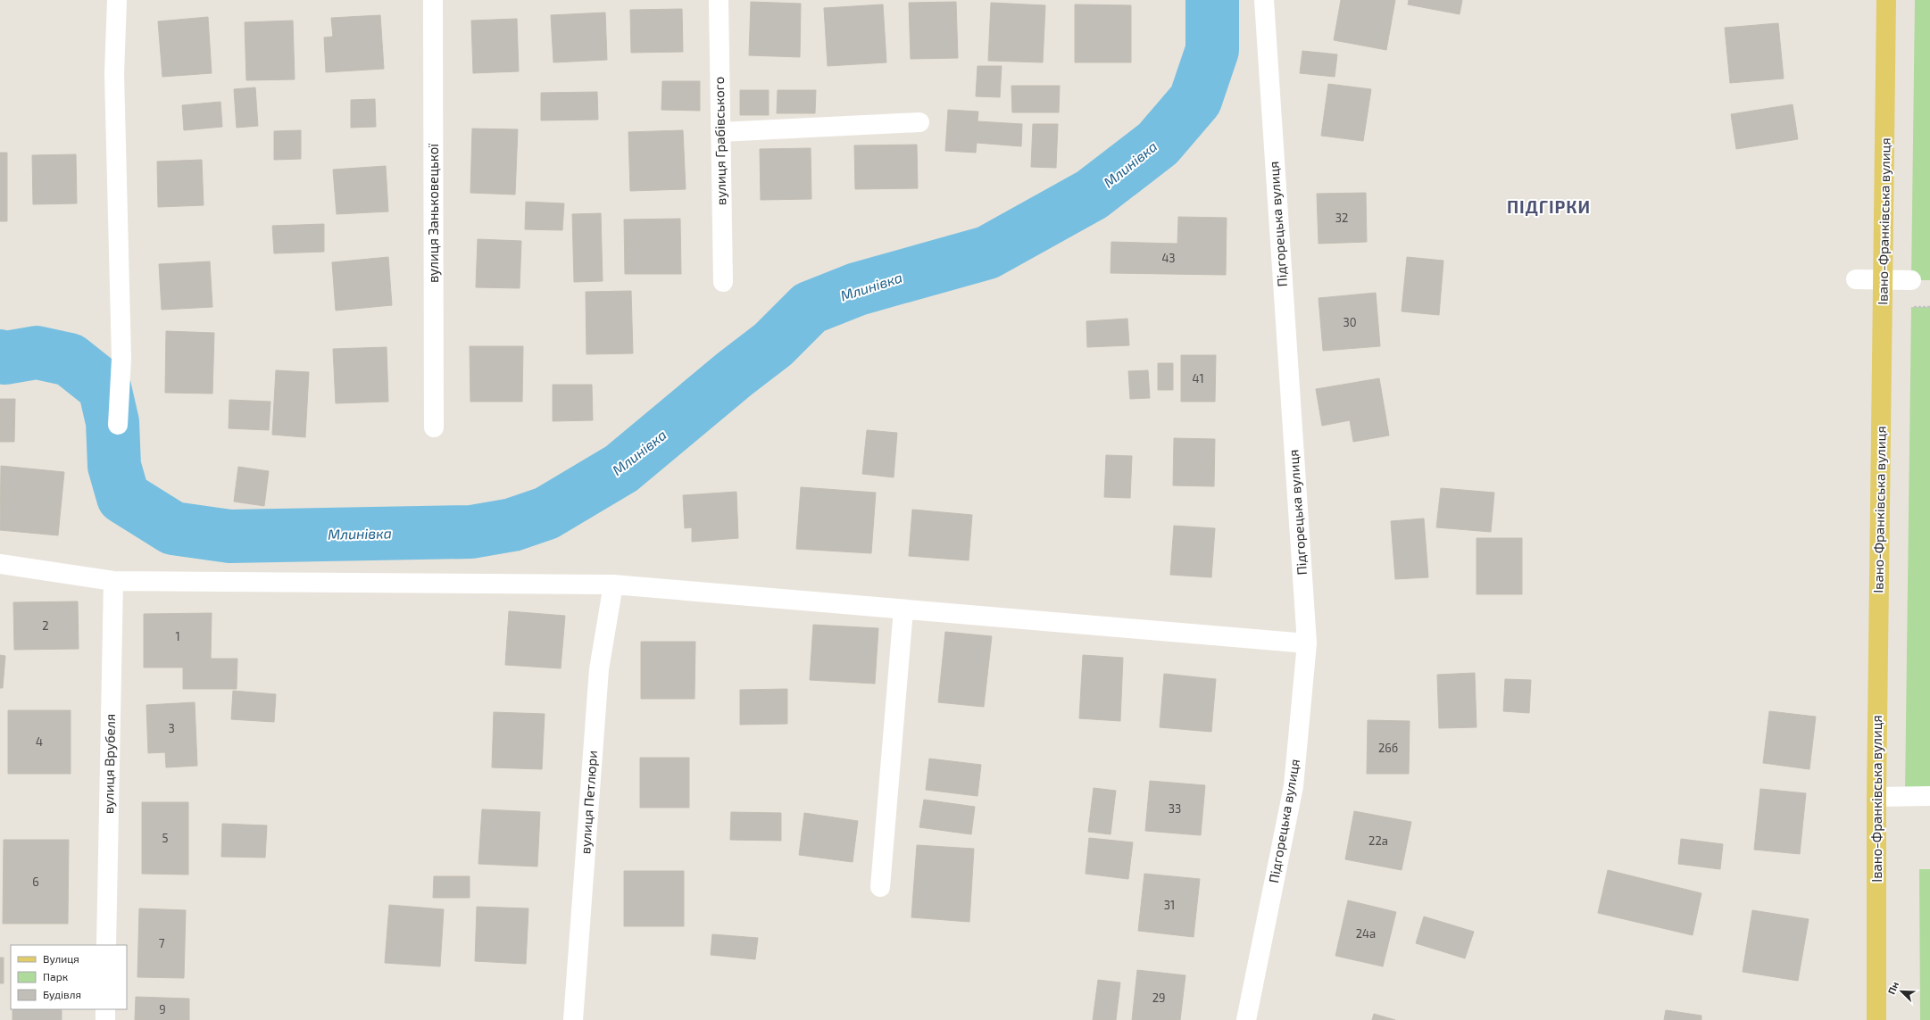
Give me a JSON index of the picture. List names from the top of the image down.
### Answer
{
  "streets": {
    "main road": ["Івано-Франківська вулиця"],
    "street": [
      "вулиця Грабівського",
      "вулиця Заньковецької",
      "Підгорецька вулиця",
      "вулиця Врубеля",
      "вулиця Петлюри"
    ]
  },
  "districts": ["ПІДГІРКИ"],
  "water": ["Млинівка"],
  "house_numbers": [
    "32",
    "43",
    "30",
    "41",
    "2",
    "1",
    "3",
    "4",
    "26б",
    "33",
    "5",
    "22а",
    "6",
    "31",
    "24а",
    "7",
    "29",
    "9"
  ],
  "legend": ["Вулиця", "Парк", "Будівля"],
  "north": "top left"
}
